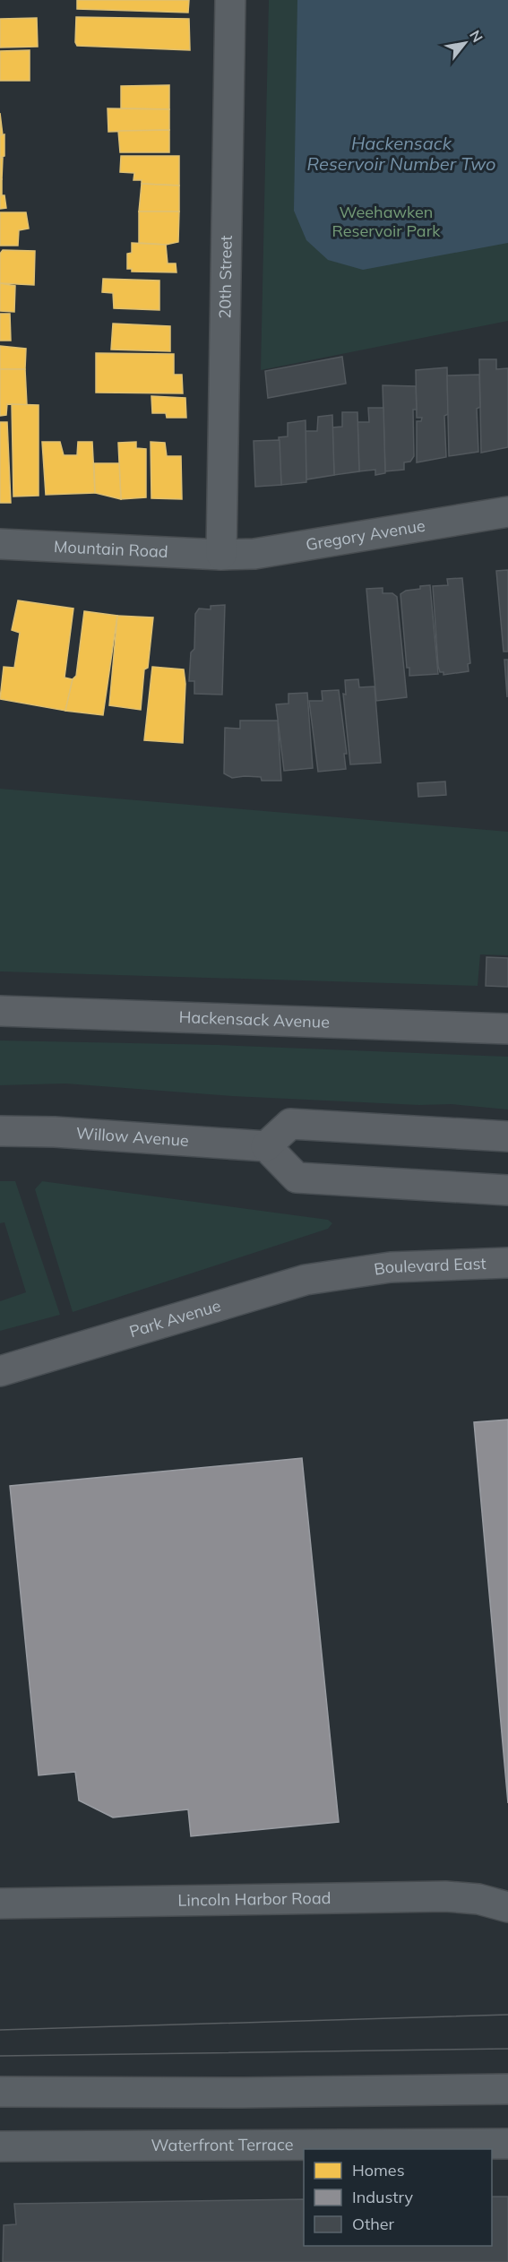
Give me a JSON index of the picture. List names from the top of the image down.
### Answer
{
  "streets": {
    "main road": [
      "Hackensack Avenue",
      "Willow Avenue",
      "Boulevard East",
      "Park Avenue"
    ],
    "street": [
      "20th Street",
      "Gregory Avenue",
      "Mountain Road",
      "Lincoln Harbor Road",
      "Waterfront Terrace"
    ]
  },
  "crossings": [
    ["20th Street", "Gregory Avenue"],
    ["20th Street", "Mountain Road"],
    ["Gregory Avenue", "Mountain Road"],
    ["Boulevard East", "Park Avenue"]
  ],
  "water": ["Hackensack Reservoir Number Two"],
  "parks": ["Weehawken Reservoir Park"],
  "legend": ["Homes", "Industry", "Other"],
  "north": "top right"
}
